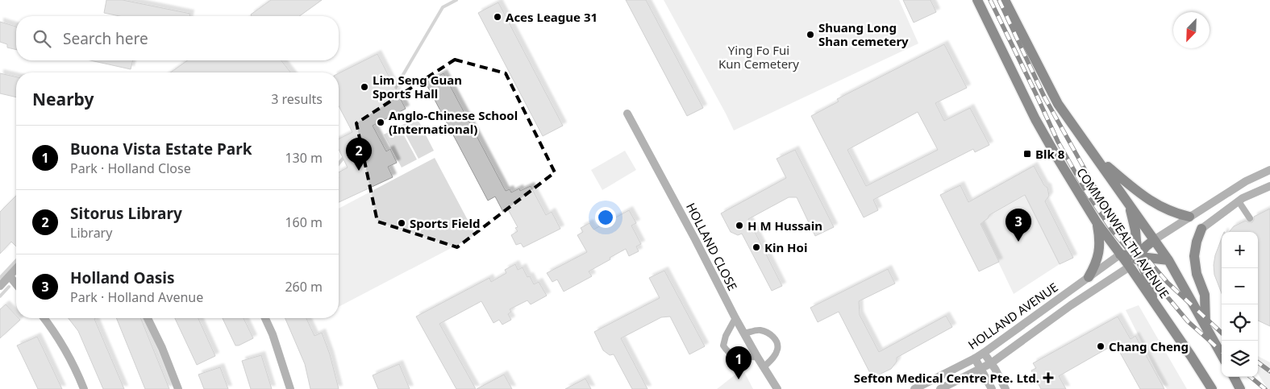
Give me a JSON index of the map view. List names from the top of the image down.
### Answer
{
  "streets": {
    "main road": ["COMMONWEALTH AVENUE"],
    "street": ["HOLLAND CLOSE", "HOLLAND AVENUE"]
  },
  "crossings": [
    ["COMMONWEALTH AVENUE", "HOLLAND AVENUE"]
  ],
  "parks": ["Ying Fo Fui Kun Cemetery"],
  "places": {
    "other": [
      "Aces League 31",
      "Shuang Long Shan cemetery",
      "Lim Seng Guan Sports Hall",
      "Anglo-Chinese School (International)",
      "Sports Field",
      "H M Hussain",
      "Kin Hoi",
      "Chang Cheng"
    ],
    "transit": ["Blk 8"],
    "health": ["Sefton Medical Centre Pte. Ltd."]
  },
  "north": "bottom left",
  "page": {
    "search": "Search here",
    "heading": ["Nearby", "3 results"],
    "list": [
      {
        "mark": "1",
        "name": "Buona Vista Estate Park",
        "note": "Park · Holland Close",
        "value": "130 m"
      },
      {
        "mark": "2",
        "name": "Sitorus Library",
        "note": "Library",
        "value": "160 m"
      },
      {
        "mark": "3",
        "name": "Holland Oasis",
        "note": "Park · Holland Avenue",
        "value": "260 m"
      }
    ],
    "pins": ["2", "3", "1"],
    "map_buttons": ["+", "−"]
  }
}
